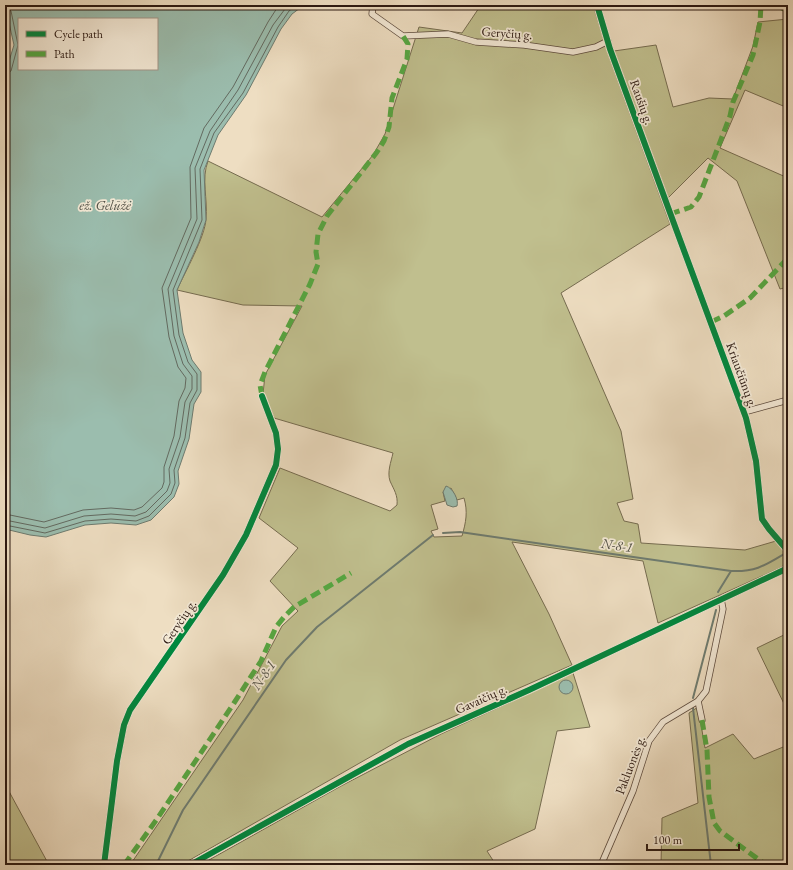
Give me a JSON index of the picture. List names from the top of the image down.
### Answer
{
  "streets": {
    "street": [
      "Geryčių g.",
      "Raušių g.",
      "Kriaučiūnų g.",
      "Gavaičių g.",
      "Pakluonės g."
    ]
  },
  "crossings": [
    ["Geryčių g.", "Raušių g."],
    ["Raušių g.", "Kriaučiūnų g."],
    ["Gavaičių g.", "Pakluonės g."]
  ],
  "water": ["ež. Gelūžė", "N-8-1"],
  "legend": ["Cycle path", "Path"],
  "scale_bar": "100 m"
}
